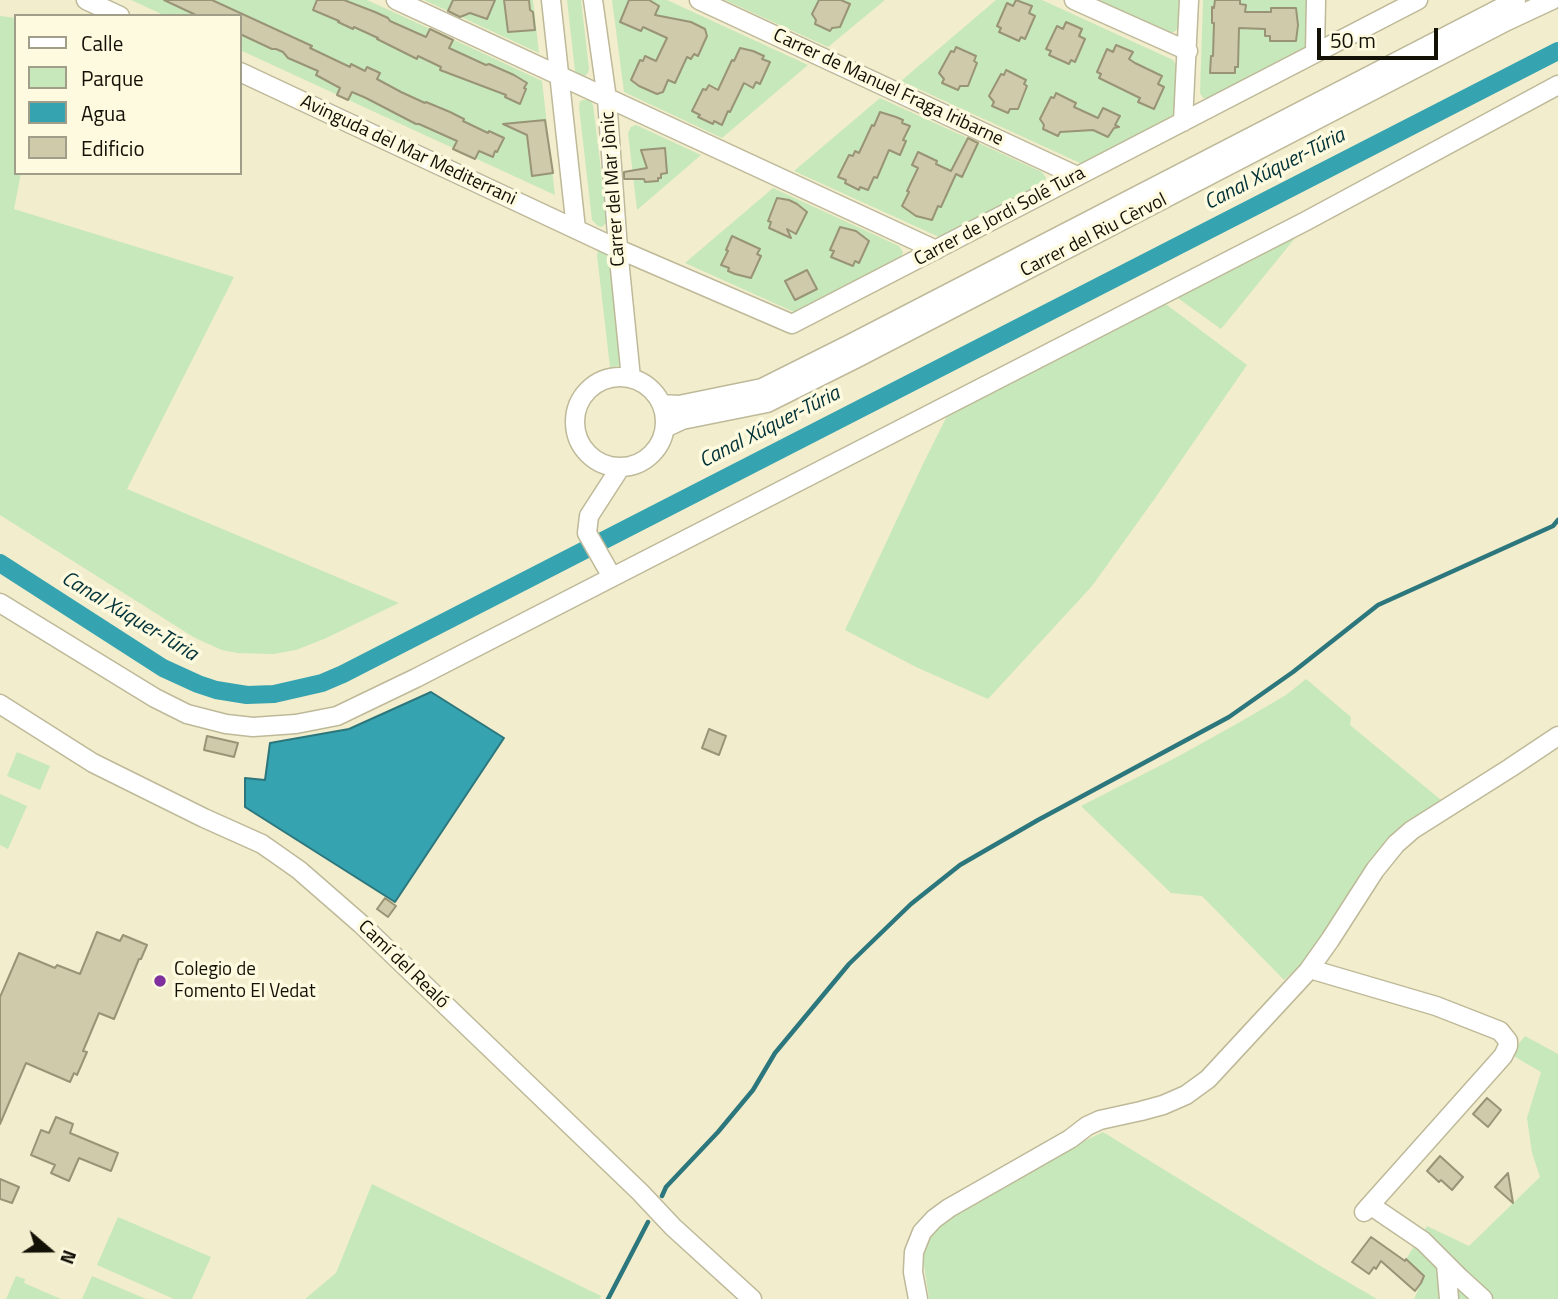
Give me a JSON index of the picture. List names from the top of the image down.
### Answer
{
  "streets": {
    "street": [
      "Carrer de Manuel Fraga Iribarne",
      "Avinguda del Mar Mediterrani",
      "Carrer del Mar Jònic",
      "Carrer de Jordi Solé Tura",
      "Carrer del Riu Cèrvol",
      "Camí del Realó"
    ]
  },
  "crossings": [
    ["Carrer de Manuel Fraga Iribarne", "Carrer de Jordi Solé Tura"],
    ["Avinguda del Mar Mediterrani", "Carrer de Jordi Solé Tura"],
    ["Carrer del Mar Jònic", "Carrer de Jordi Solé Tura"],
    ["Carrer del Mar Jònic", "Carrer del Riu Cèrvol"]
  ],
  "water": ["Canal Xúquer-Túria"],
  "places": ["Colegio de Fomento El Vedat"],
  "legend": [
    "Calle",
    "Parque",
    "Agua",
    "Edificio"
  ],
  "scale_bar": "50 m",
  "north": "right"
}
